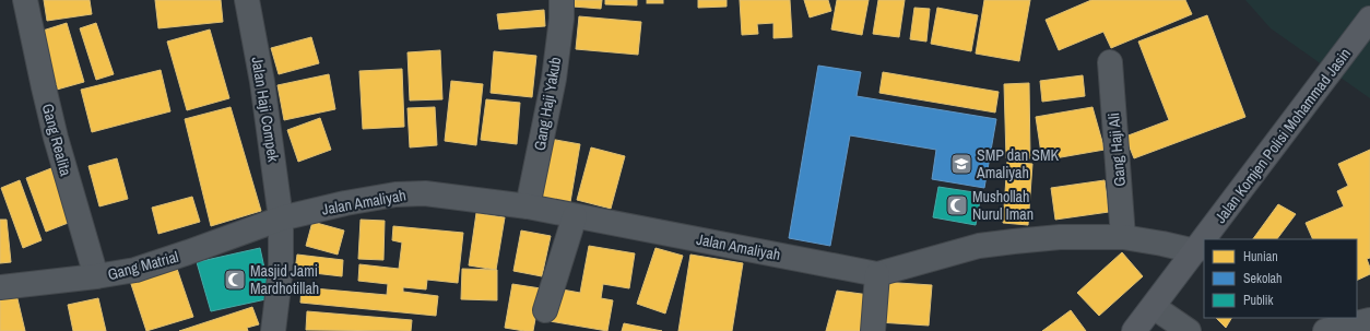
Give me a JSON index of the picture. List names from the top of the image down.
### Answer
{
  "streets": {
    "main road": ["Jalan Komjen Polisi Mohammad Jasin"],
    "street": [
      "Gang Haji Yakub",
      "Jalan Haji Compek",
      "Gang Realita",
      "Gang Haji Ali",
      "Jalan Amaliyah",
      "Gang Matrial"
    ]
  },
  "crossings": [
    ["Gang Haji Yakub", "Jalan Amaliyah"],
    ["Jalan Haji Compek", "Jalan Amaliyah"],
    ["Jalan Haji Compek", "Gang Matrial"],
    ["Jalan Komjen Polisi Mohammad Jasin", "Jalan Amaliyah"],
    ["Gang Realita", "Gang Matrial"],
    ["Gang Haji Ali", "Jalan Amaliyah"],
    ["Jalan Amaliyah", "Gang Matrial"]
  ],
  "places": {
    "school or university": ["SMP dan SMK Amaliyah"],
    "mosque": ["Mushollah Nurul Iman", "Masjid Jami Mardhotillah"]
  },
  "legend": ["Hunian", "Sekolah", "Publik"]
}
